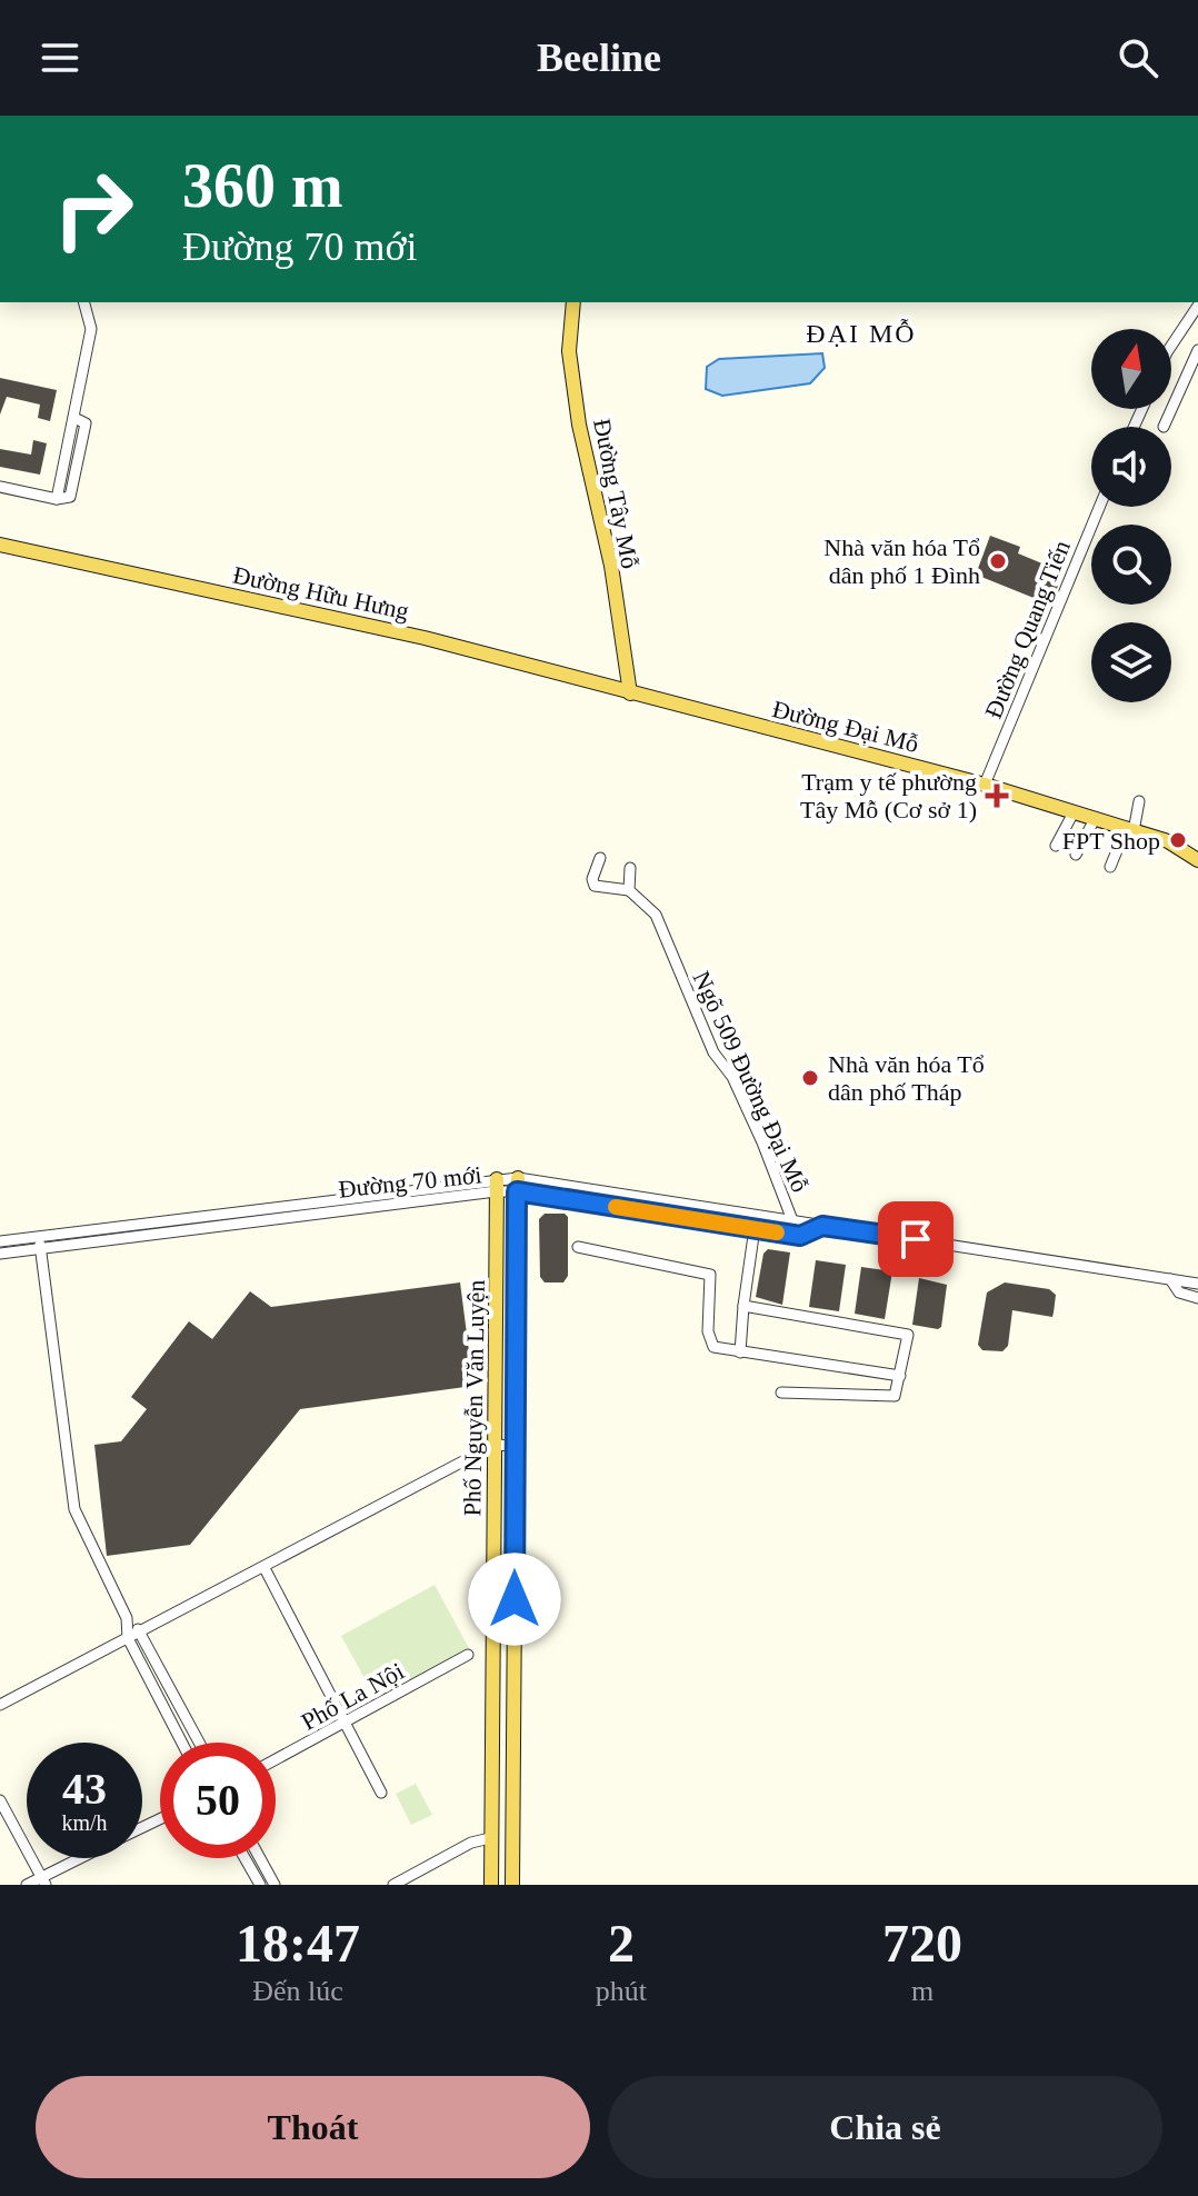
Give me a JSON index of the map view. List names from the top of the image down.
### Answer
{
  "streets": {
    "main road": [
      "Đường Tây Mỗ",
      "Đường Hữu Hưng",
      "Đường Đại Mỗ",
      "Phố Nguyễn Văn Luyện"
    ],
    "street": [
      "Đường Quang Tiến",
      "Ngõ 509 Đường Đại Mỗ",
      "Đường 70 mới",
      "Phố La Nội"
    ]
  },
  "crossings": [
    ["Đường Tây Mỗ", "Đường Hữu Hưng"],
    ["Đường Tây Mỗ", "Đường Đại Mỗ"],
    ["Đường Hữu Hưng", "Đường Đại Mỗ"],
    ["Đường Quang Tiến", "Đường Đại Mỗ"],
    ["Ngõ 509 Đường Đại Mỗ", "Đường 70 mới"],
    ["Đường 70 mới", "Phố Nguyễn Văn Luyện"]
  ],
  "districts": ["ĐẠI MỖ"],
  "places": {
    "other": ["Nhà văn hóa Tổ dân phố 1 Đình", "FPT Shop", "Nhà văn hóa Tổ dân phố Tháp"],
    "health": ["Trạm y tế phường Tây Mỗ (Cơ sở 1)"]
  },
  "north": "top",
  "page": {
    "header": "Beeline",
    "turn": ["360 m", "Đường 70 mới"],
    "speed": "43 km/h",
    "limit": "50",
    "eta": [
      "18:47",
      "Đến lúc",
      "2",
      "phút",
      "720",
      "m"
    ],
    "buttons": ["Thoát", "Chia sẻ"]
  }
}
